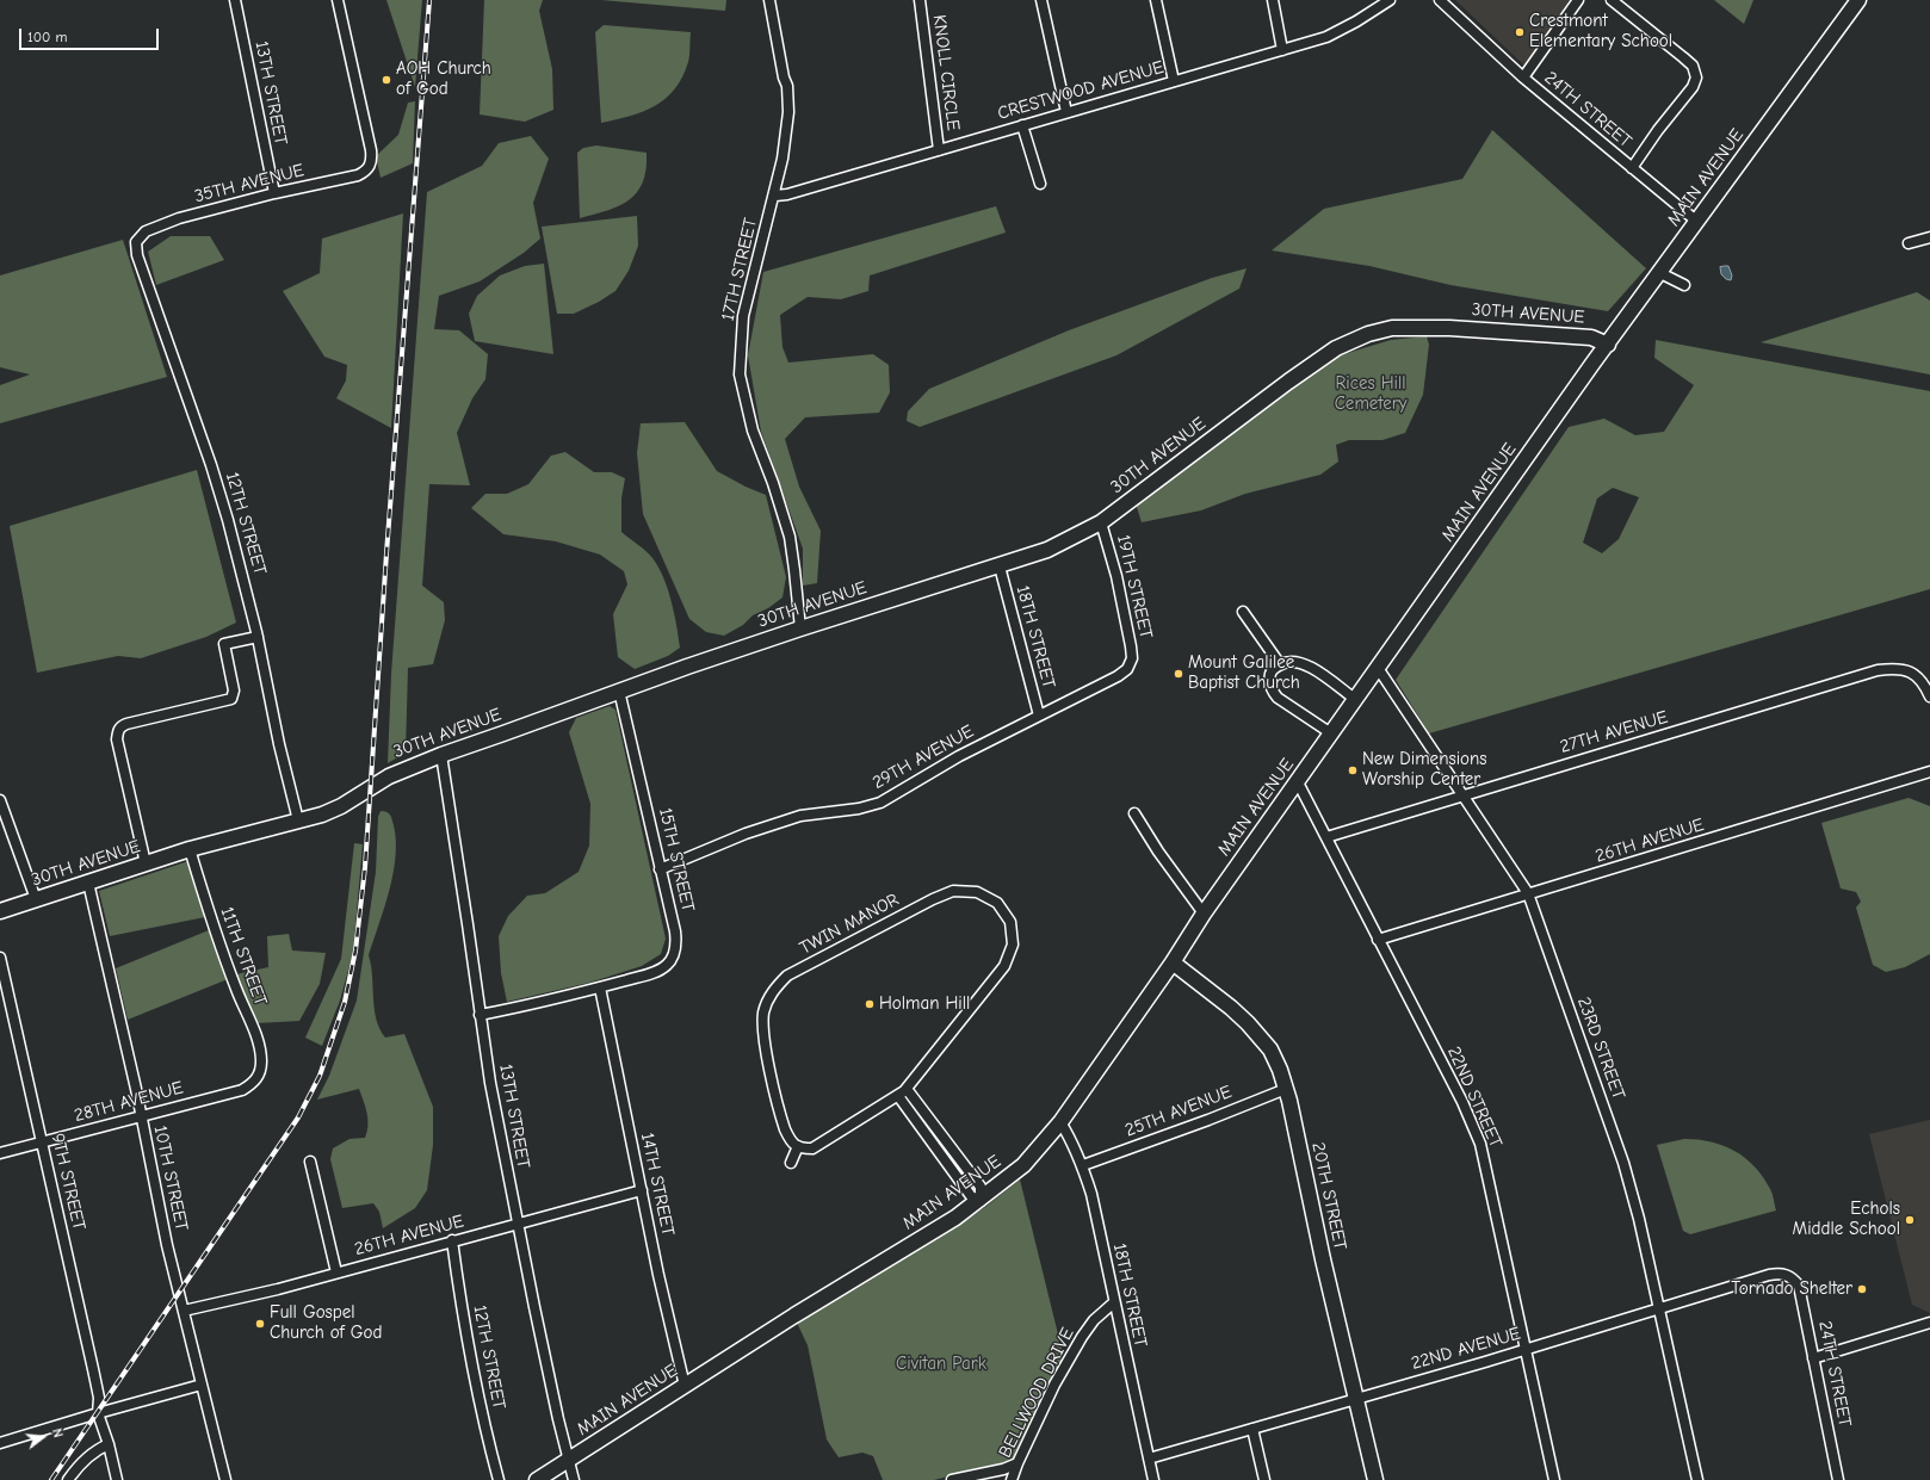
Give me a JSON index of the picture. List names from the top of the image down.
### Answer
{
  "streets": {
    "street": [
      "KNOLL CIRCLE",
      "CRESTWOOD AVENUE",
      "13TH STREET",
      "24TH STREET",
      "MAIN AVENUE",
      "35TH AVENUE",
      "17TH STREET",
      "30TH AVENUE",
      "12TH STREET",
      "19TH STREET",
      "18TH STREET",
      "27TH AVENUE",
      "29TH AVENUE",
      "26TH AVENUE",
      "15TH STREET",
      "TWIN MANOR",
      "11TH STREET",
      "23RD STREET",
      "22ND STREET",
      "28TH AVENUE",
      "25TH AVENUE",
      "10TH STREET",
      "9TH STREET",
      "14TH STREET",
      "20TH STREET",
      "22ND AVENUE",
      "BELLWOOD DRIVE"
    ]
  },
  "crossings": [
    ["KNOLL CIRCLE", "CRESTWOOD AVENUE"],
    ["CRESTWOOD AVENUE", "17TH STREET"],
    ["13TH STREET", "MAIN AVENUE"],
    ["13TH STREET", "35TH AVENUE"],
    ["13TH STREET", "30TH AVENUE"],
    ["13TH STREET", "26TH AVENUE"],
    ["24TH STREET", "MAIN AVENUE"],
    ["24TH STREET", "22ND AVENUE"],
    ["MAIN AVENUE", "30TH AVENUE"],
    ["MAIN AVENUE", "18TH STREET"],
    ["MAIN AVENUE", "23RD STREET"],
    ["MAIN AVENUE", "22ND STREET"],
    ["MAIN AVENUE", "14TH STREET"],
    ["MAIN AVENUE", "20TH STREET"],
    ["35TH AVENUE", "12TH STREET"],
    ["17TH STREET", "30TH AVENUE"],
    ["30TH AVENUE", "12TH STREET"],
    ["30TH AVENUE", "19TH STREET"],
    ["30TH AVENUE", "18TH STREET"],
    ["30TH AVENUE", "15TH STREET"],
    ["30TH AVENUE", "11TH STREET"],
    ["30TH AVENUE", "10TH STREET"],
    ["12TH STREET", "26TH AVENUE"],
    ["19TH STREET", "29TH AVENUE"],
    ["18TH STREET", "29TH AVENUE"],
    ["18TH STREET", "25TH AVENUE"],
    ["18TH STREET", "22ND AVENUE"],
    ["18TH STREET", "BELLWOOD DRIVE"],
    ["27TH AVENUE", "23RD STREET"],
    ["27TH AVENUE", "22ND STREET"],
    ["29TH AVENUE", "15TH STREET"],
    ["26TH AVENUE", "23RD STREET"],
    ["26TH AVENUE", "22ND STREET"],
    ["26TH AVENUE", "10TH STREET"],
    ["26TH AVENUE", "14TH STREET"],
    ["15TH STREET", "14TH STREET"],
    ["11TH STREET", "28TH AVENUE"],
    ["23RD STREET", "22ND AVENUE"],
    ["22ND STREET", "22ND AVENUE"],
    ["28TH AVENUE", "10TH STREET"],
    ["28TH AVENUE", "9TH STREET"],
    ["25TH AVENUE", "20TH STREET"],
    ["20TH STREET", "22ND AVENUE"]
  ],
  "parks": ["Rices Hill Cemetery", "Civitan Park"],
  "places": [
    "Crestmont Elementary School",
    "AOH Church of God",
    "Mount Galilee Baptist Church",
    "New Dimensions Worship Center",
    "Holman Hill",
    "Echols Middle School",
    "Tornado Shelter",
    "Full Gospel Church of God"
  ],
  "scale_bar": "100 m",
  "north": "right"
}
